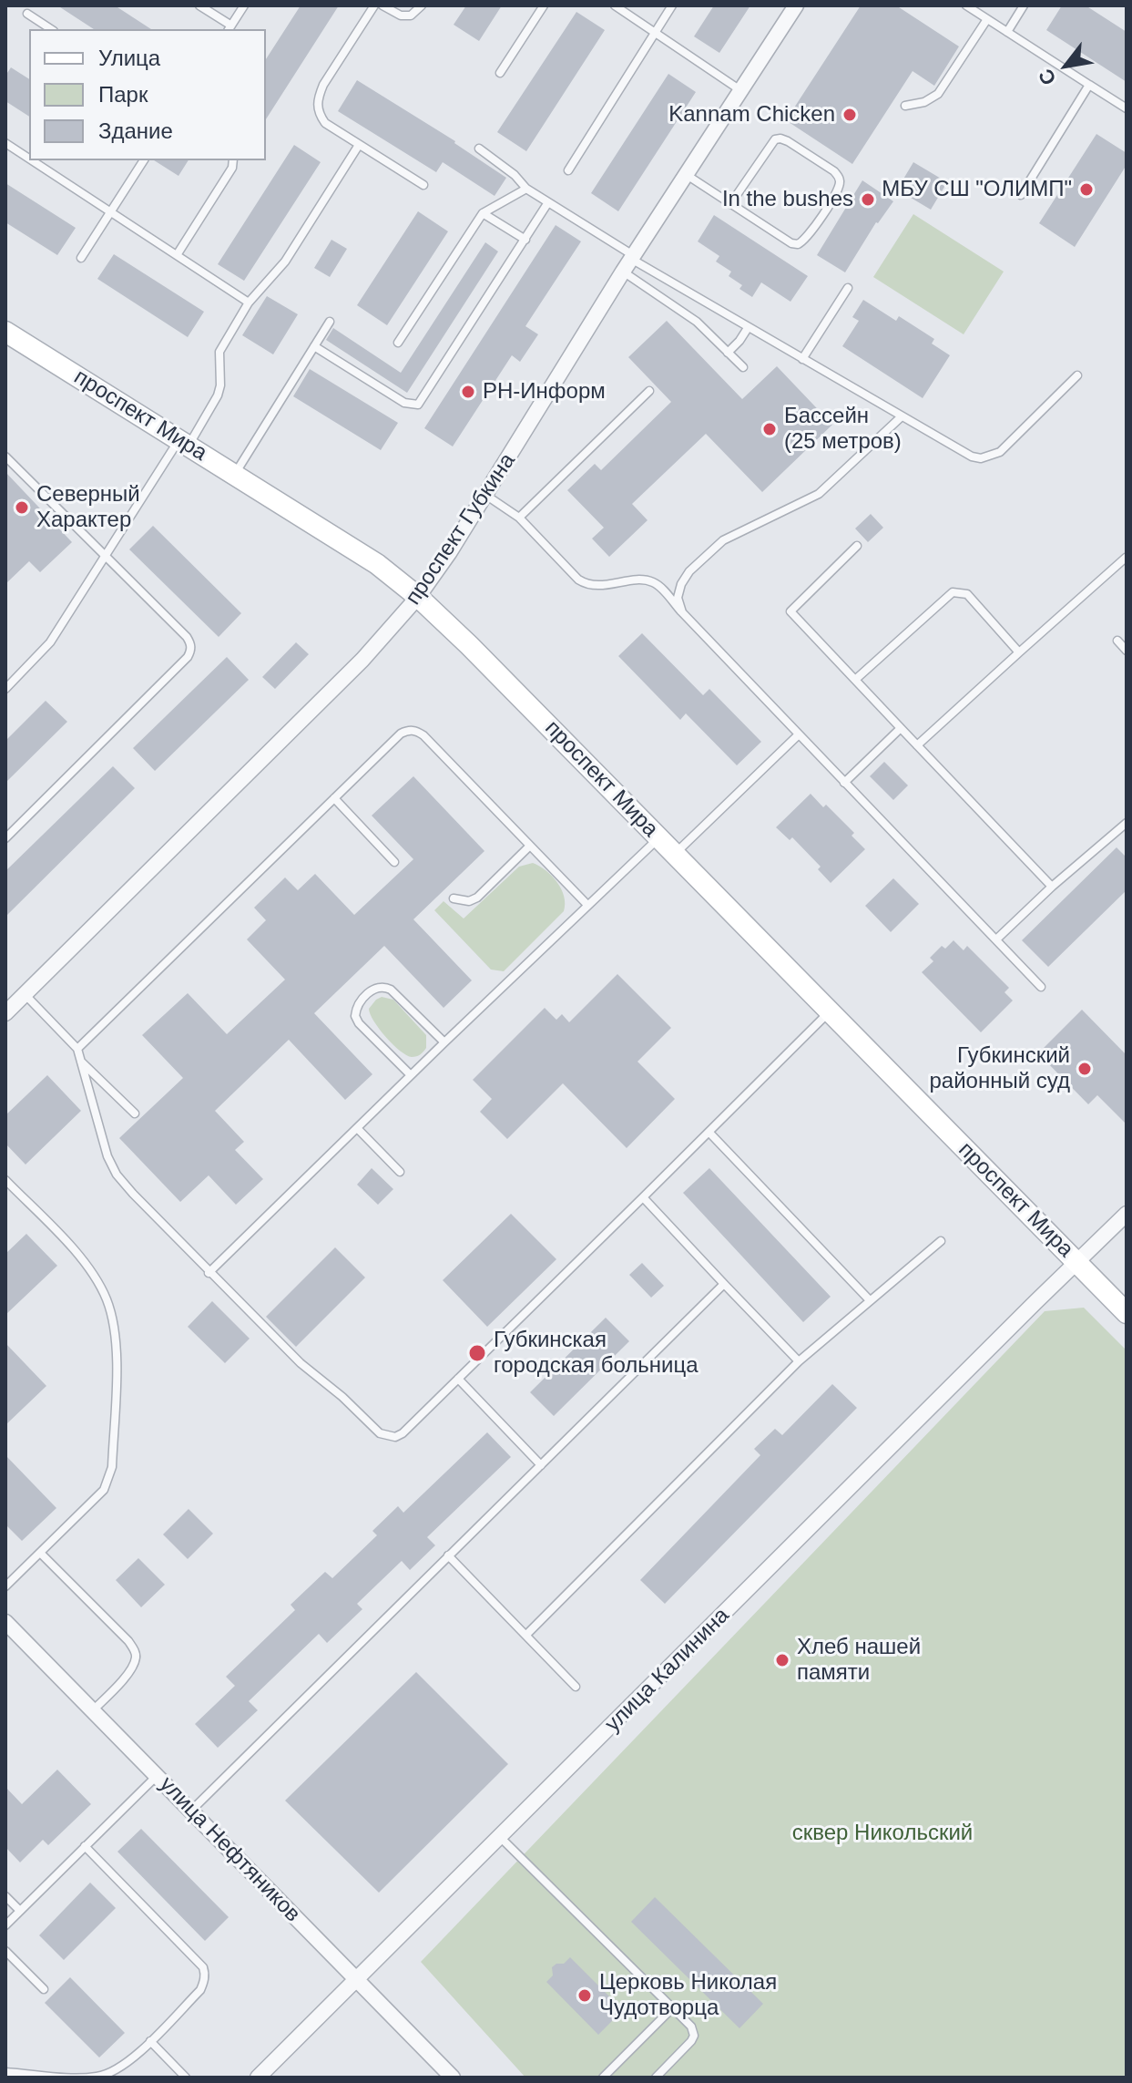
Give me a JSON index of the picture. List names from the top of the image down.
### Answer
{
  "streets": {
    "main road": ["проспект Мира"],
    "street": ["проспект Губкина", "улица Калинина", "улица Нефтяников"]
  },
  "crossings": [
    ["проспект Мира", "проспект Губкина"],
    ["проспект Мира", "улица Калинина"],
    ["улица Калинина", "улица Нефтяников"]
  ],
  "parks": ["сквер Никольский"],
  "places": [
    "Kannam Chicken",
    "МБУ СШ \"ОЛИМП\"",
    "In the bushes",
    "РН-Информ",
    "Бассейн (25 метров)",
    "Северный Характер",
    "Губкинский районный суд",
    "Губкинская городская больница",
    "Хлеб нашей памяти",
    "Церковь Николая Чудотворца"
  ],
  "legend": ["Улица", "Парк", "Здание"],
  "north": "bottom left"
}
